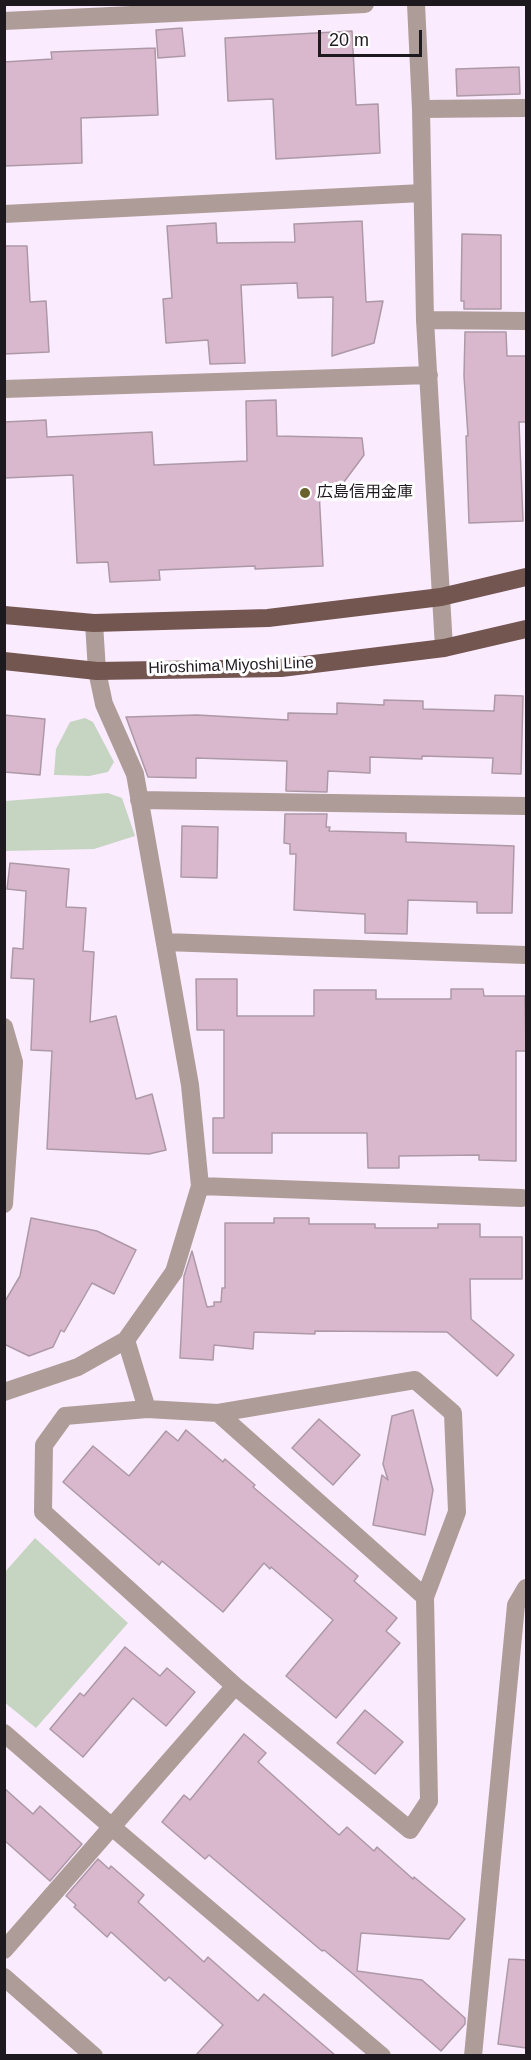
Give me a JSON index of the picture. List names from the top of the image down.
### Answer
{
  "streets": {
    "main road": ["Hiroshima Miyoshi Line"]
  },
  "places": ["広島信用金庫"],
  "scale_bar": "20 m"
}
